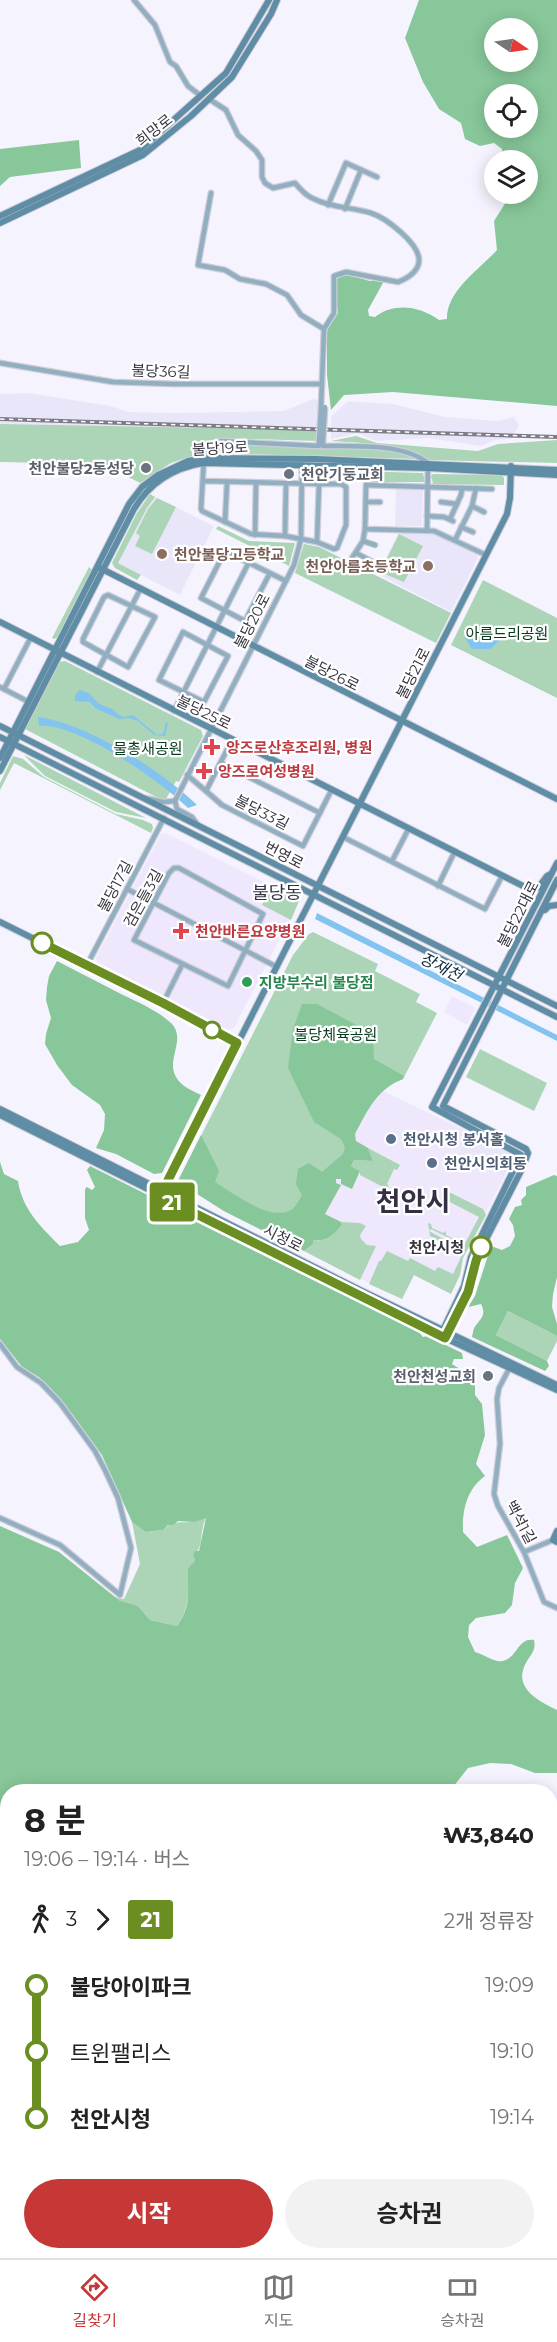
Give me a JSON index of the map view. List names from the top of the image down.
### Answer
{
  "streets": {
    "street": [
      "희망로",
      "불당36길",
      "불당19로",
      "불당20로",
      "불당26로",
      "불당21로",
      "불당25로",
      "불당33길",
      "번영로",
      "불당17길",
      "검은들3길",
      "불당22대로",
      "시청로",
      "백석1길"
    ]
  },
  "crossings": [
    ["불당19로", "불당20로"],
    ["불당19로", "불당26로"],
    ["불당19로", "불당21로"],
    ["불당19로", "불당25로"],
    ["불당19로", "번영로"],
    ["불당20로", "불당26로"],
    ["불당20로", "불당25로"],
    ["불당26로", "불당21로"],
    ["불당21로", "불당25로"],
    ["불당21로", "번영로"],
    ["불당21로", "시청로"],
    ["불당25로", "불당33길"],
    ["번영로", "불당17길"],
    ["번영로", "불당22대로"],
    ["불당22대로", "시청로"],
    ["시청로", "백석1길"]
  ],
  "districts": ["불당동", "천안시"],
  "water": ["장재천"],
  "parks": ["아름드리공원", "물총새공원", "불당체육공원"],
  "places": {
    "other": [
      "천안불당2동성당",
      "천안기둥교회",
      "천안불당고등학교",
      "천안아름초등학교",
      "지방부수리 불당점",
      "천안시청 봉서홀",
      "천안시의회동",
      "천안시청",
      "천안천성교회"
    ],
    "health": ["앙즈로산후조리원, 병원", "앙즈로여성병원", "천안바른요양병원"]
  },
  "lines": ["bus line 21"],
  "north": "right",
  "page": {
    "on_map": "21",
    "heading": ["8 분", "19:06 – 19:14 · 버스", "₩3,840"],
    "legs": ["3", "21", "2개 정류장"],
    "list": [
      {
        "name": "불당아이파크",
        "value": "19:09"
      },
      {
        "name": "트윈팰리스",
        "value": "19:10"
      },
      {
        "name": "천안시청",
        "value": "19:14"
      }
    ],
    "buttons": ["시작", "승차권"],
    "tabs": ["길찾기", "지도", "승차권"]
  }
}
